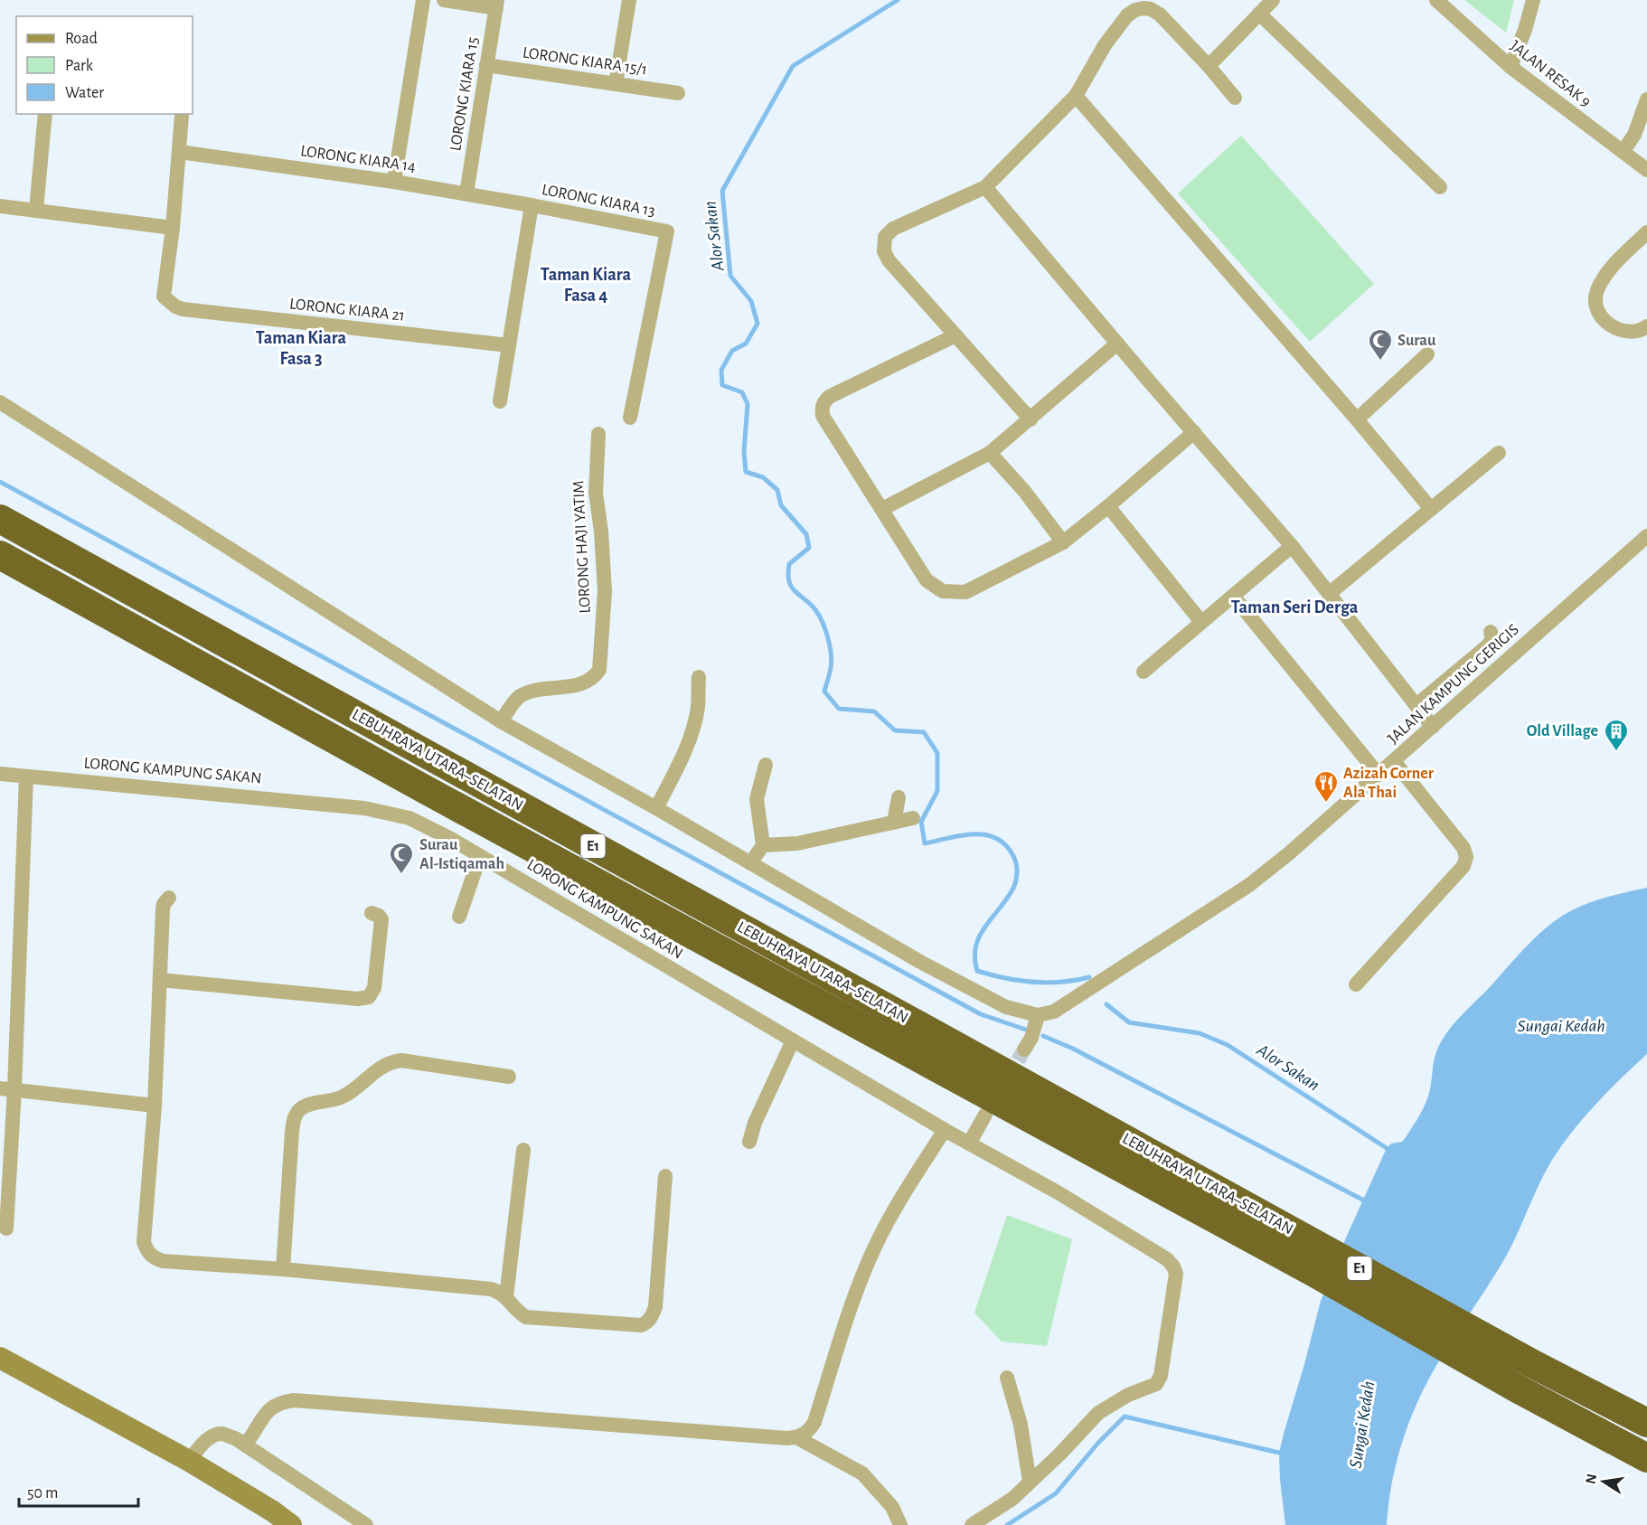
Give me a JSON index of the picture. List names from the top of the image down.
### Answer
{
  "streets": {
    "highway": ["LEBUHRAYA UTARA–SELATAN", "E1"],
    "street": [
      "LORONG KIARA 15/1",
      "JALAN RESAK 9",
      "LORONG KIARA 15",
      "LORONG KIARA 14",
      "LORONG KIARA 13",
      "LORONG KIARA 21",
      "LORONG HAJI YATIM",
      "JALAN KAMPUNG GERIGIS",
      "LORONG KAMPUNG SAKAN"
    ]
  },
  "crossings": [
    ["LORONG KIARA 15/1", "LORONG KIARA 15"],
    ["LORONG KIARA 15", "LORONG KIARA 14"],
    ["LORONG KIARA 14", "LORONG KIARA 13"],
    ["LORONG KIARA 13", "LORONG KIARA 21"]
  ],
  "districts": ["Taman Kiara Fasa 4", "Taman Kiara Fasa 3", "Taman Seri Derga"],
  "water": ["Alor Sakan", "Sungai Kedah"],
  "places": {
    "mosque": ["Surau", "Surau Al-Istiqamah"],
    "building": ["Old Village"],
    "restaurant": ["Azizah Corner Ala Thai"]
  },
  "legend": ["Road", "Park", "Water"],
  "scale_bar": "50 m",
  "north": "left"
}
